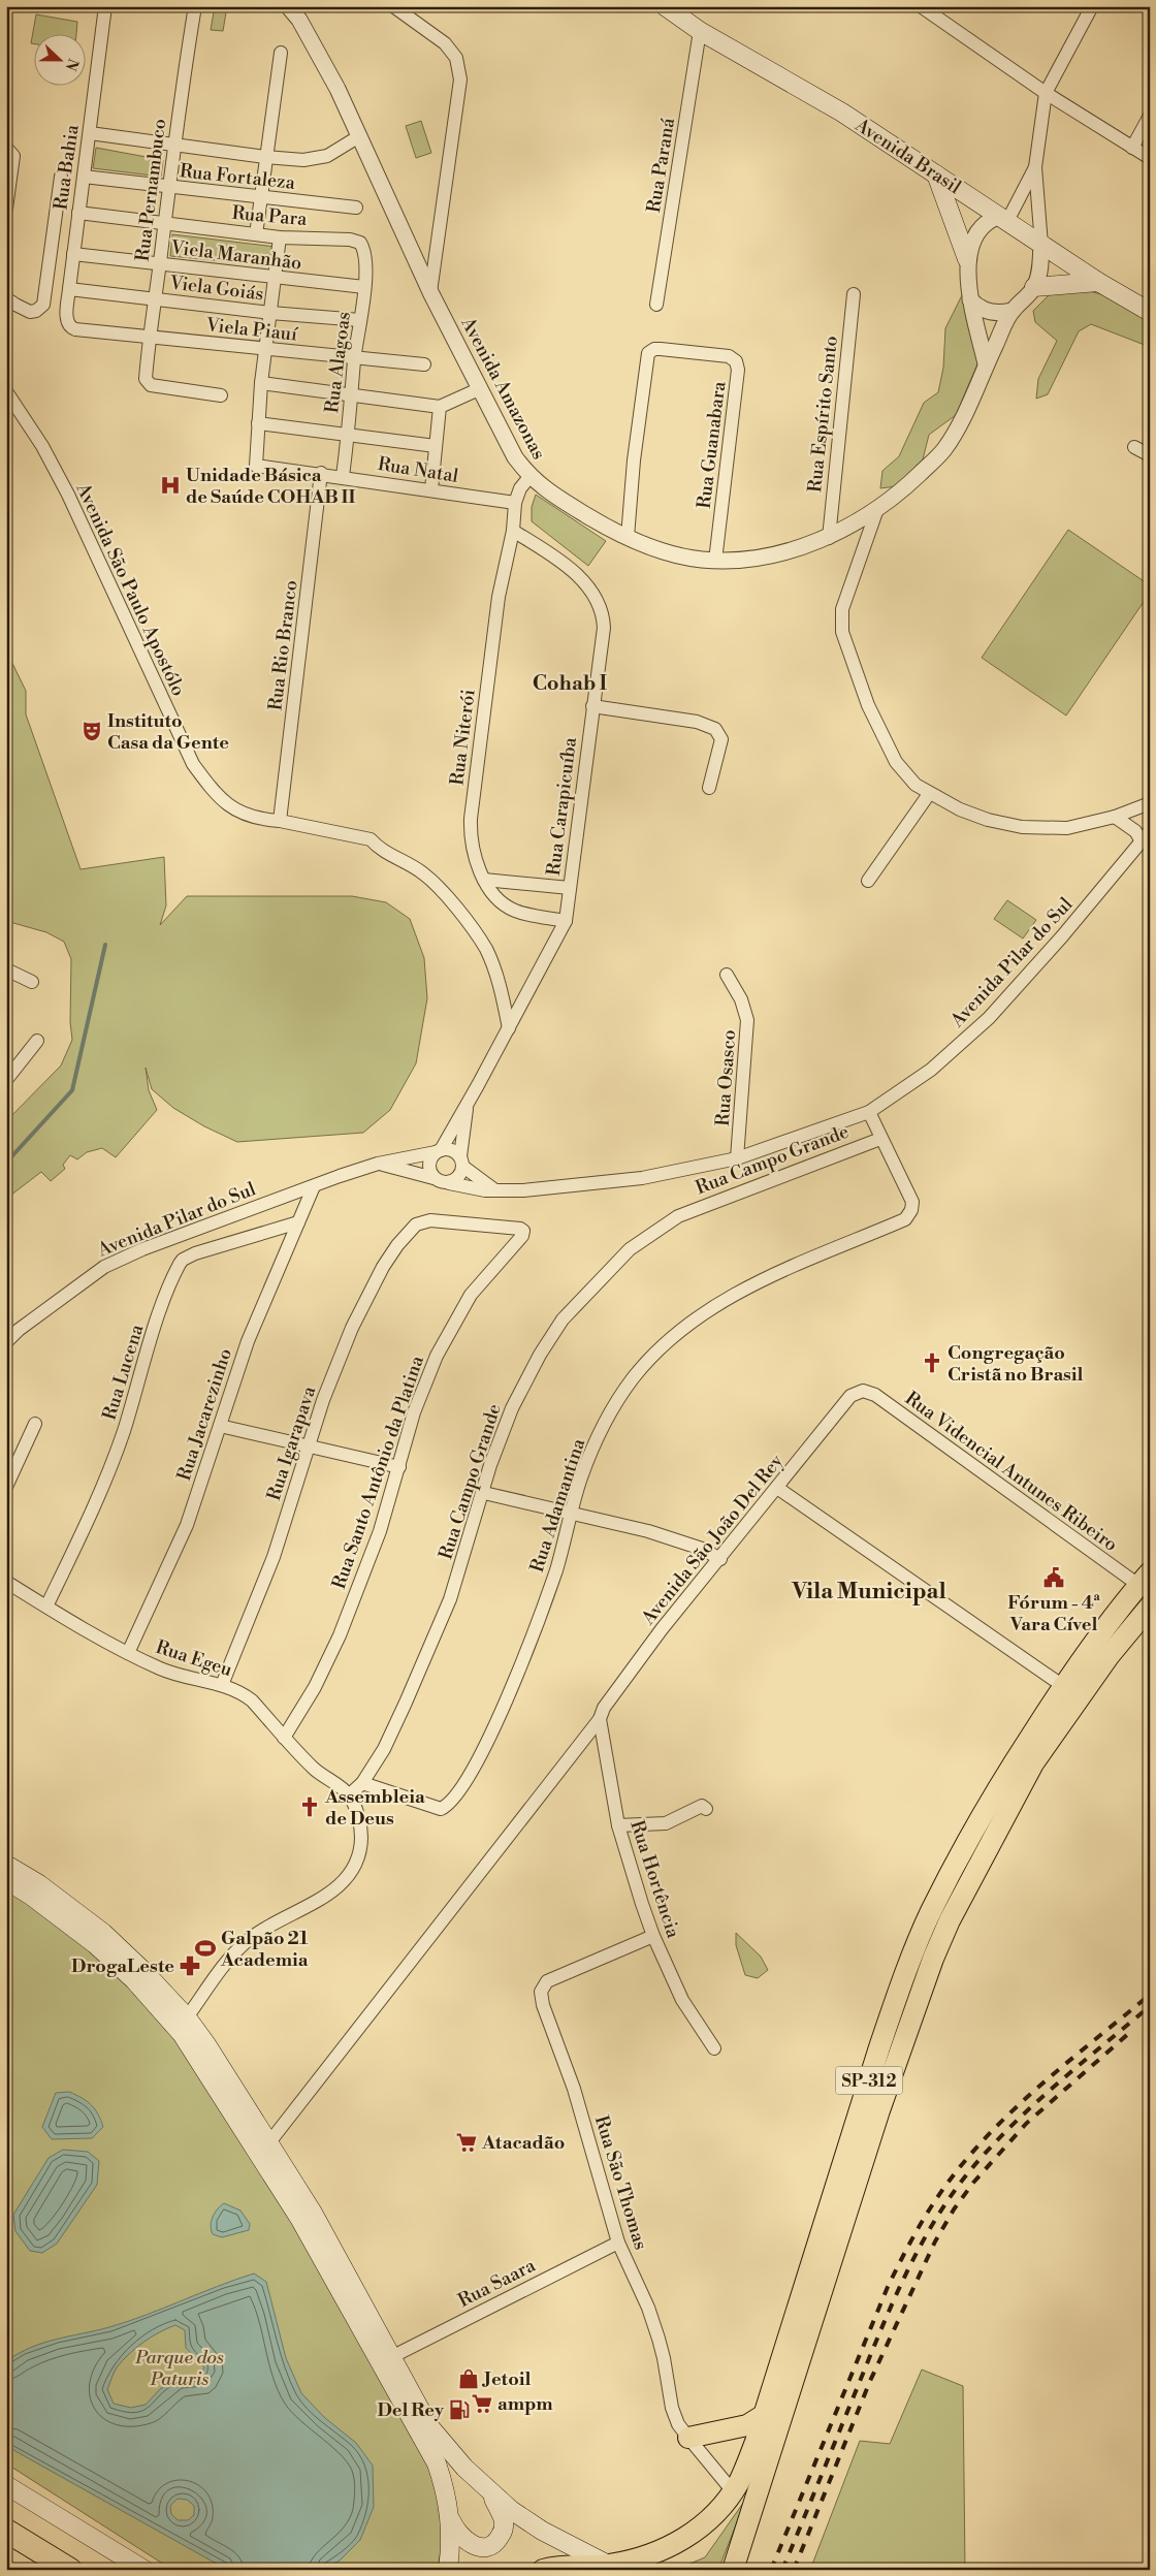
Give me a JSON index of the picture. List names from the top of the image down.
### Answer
{
  "streets": {
    "main road": ["Avenida Brasil", "SP-312"],
    "street": [
      "Rua Paraná",
      "Rua Bahia",
      "Rua Fortaleza",
      "Rua Pernambuco",
      "Rua Para",
      "Viela Maranhão",
      "Viela Goiás",
      "Viela Piauí",
      "Rua Alagoas",
      "Avenida Amazonas",
      "Rua Espírito Santo",
      "Rua Guanabara",
      "Rua Natal",
      "Avenida São Paulo Apostólo",
      "Rua Rio Branco",
      "Rua Niterói",
      "Rua Carapicuíba",
      "Avenida Pilar do Sul",
      "Rua Osasco",
      "Rua Campo Grande",
      "Rua Lucena",
      "Rua Jacarezinho",
      "Rua Igarapava",
      "Rua Videncial Antunes Ribeiro",
      "Rua Santo Antônio da Platina",
      "Rua Adamantina",
      "Avenida São João Del Rey",
      "Rua Egeu",
      "Rua Hortência",
      "Rua São Thomas",
      "Rua Saara"
    ]
  },
  "crossings": [
    ["Avenida Brasil", "Rua Paraná"],
    ["Avenida Brasil", "Avenida Amazonas"],
    ["Rua Bahia", "Rua Fortaleza"],
    ["Rua Bahia", "Rua Para"],
    ["Rua Bahia", "Viela Maranhão"],
    ["Rua Bahia", "Viela Goiás"],
    ["Rua Bahia", "Viela Piauí"],
    ["Rua Fortaleza", "Rua Pernambuco"],
    ["Rua Pernambuco", "Rua Para"],
    ["Rua Pernambuco", "Viela Maranhão"],
    ["Rua Pernambuco", "Viela Goiás"],
    ["Rua Pernambuco", "Viela Piauí"],
    ["Rua Para", "Rua Alagoas"],
    ["Viela Maranhão", "Rua Alagoas"],
    ["Viela Goiás", "Rua Alagoas"],
    ["Viela Piauí", "Rua Alagoas"],
    ["Rua Alagoas", "Rua Natal"],
    ["Avenida Amazonas", "Rua Espírito Santo"],
    ["Avenida Amazonas", "Rua Guanabara"],
    ["Rua Natal", "Rua Rio Branco"],
    ["Rua Natal", "Rua Niterói"],
    ["Avenida São Paulo Apostólo", "Rua Rio Branco"],
    ["Avenida São Paulo Apostólo", "Rua Carapicuíba"],
    ["Rua Niterói", "Rua Carapicuíba"],
    ["Rua Carapicuíba", "Avenida Pilar do Sul"],
    ["Avenida Pilar do Sul", "Rua Osasco"],
    ["Avenida Pilar do Sul", "Rua Jacarezinho"],
    ["Rua Campo Grande", "Rua Adamantina"],
    ["Rua Campo Grande", "Rua Egeu"],
    ["Rua Lucena", "Rua Jacarezinho"],
    ["Rua Lucena", "Rua Egeu"],
    ["Rua Jacarezinho", "Rua Egeu"],
    ["Rua Igarapava", "Rua Santo Antônio da Platina"],
    ["Rua Igarapava", "Rua Egeu"],
    ["Rua Videncial Antunes Ribeiro", "Avenida São João Del Rey"],
    ["Rua Videncial Antunes Ribeiro", "SP-312"],
    ["Rua Santo Antônio da Platina", "Rua Egeu"],
    ["Avenida São João Del Rey", "Rua Hortência"],
    ["Rua Hortência", "Rua São Thomas"],
    ["SP-312", "Rua São Thomas"],
    ["Rua São Thomas", "Rua Saara"]
  ],
  "districts": ["Cohab I", "Vila Municipal"],
  "parks": ["Parque dos Paturis"],
  "places": {
    "hospital": ["Unidade Básica de Saúde COHAB II"],
    "theatre": ["Instituto Casa da Gente"],
    "church": ["Congregação Cristã no Brasil", "Assembleia de Deus"],
    "public building": ["Fórum - 4ª Vara Cível"],
    "sports": ["Galpão 21 Academia"],
    "pharmacy": ["DrogaLeste"],
    "supermarket": ["Atacadão", "ampm"],
    "shop": ["Jetoil"],
    "fuel station": ["Del Rey"]
  },
  "north": "right"
}
